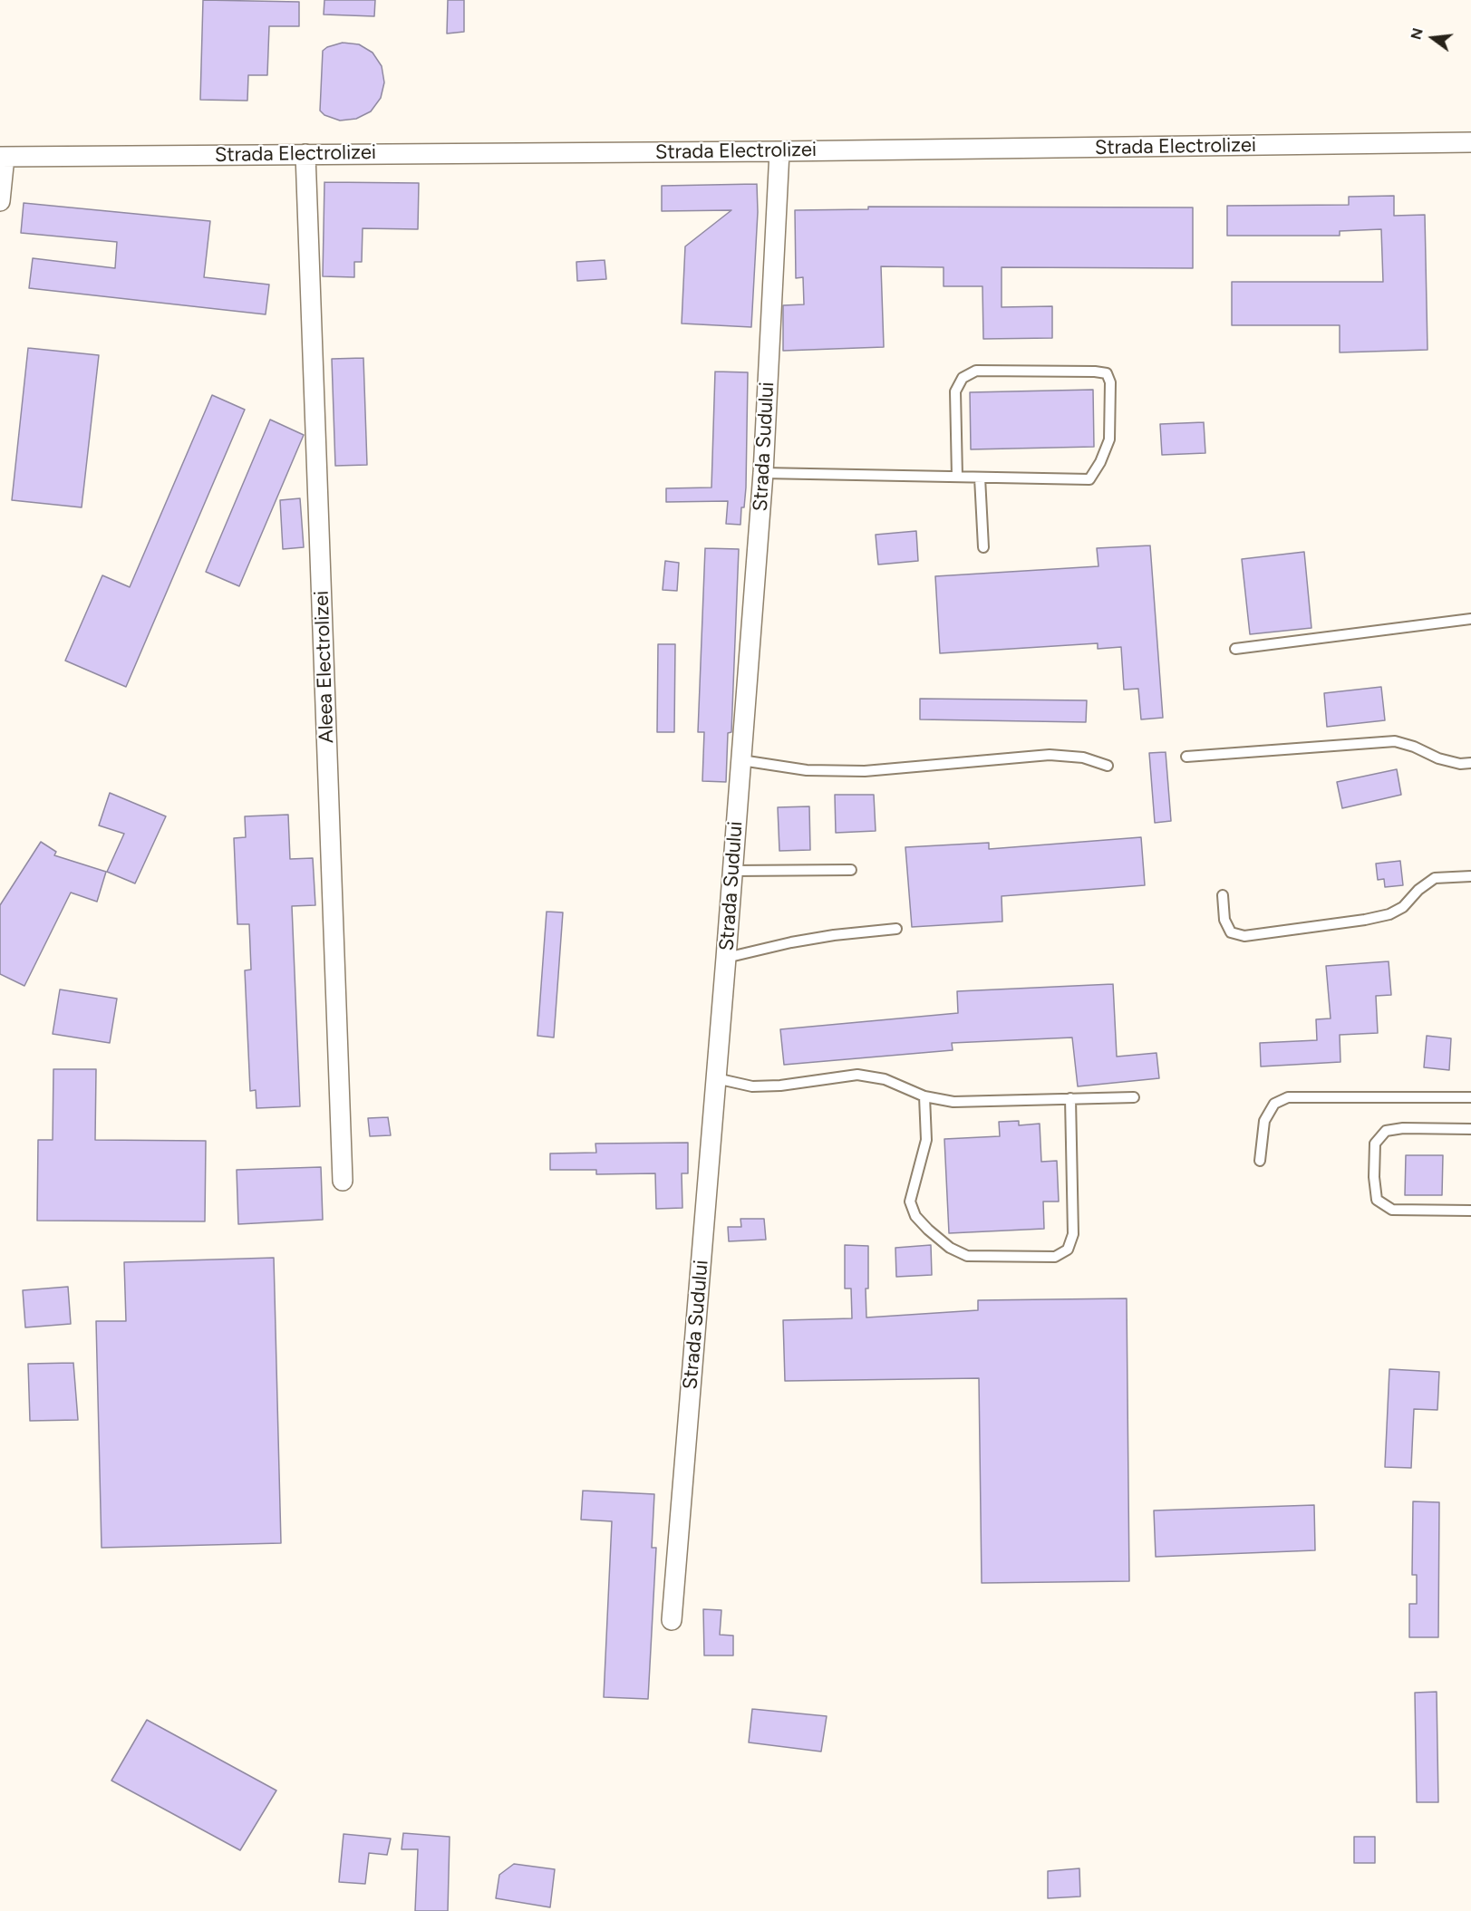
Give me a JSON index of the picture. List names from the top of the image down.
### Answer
{
  "streets": {
    "street": ["Strada Electrolizei", "Strada Sudului", "Aleea Electrolizei"]
  },
  "crossings": [
    ["Strada Electrolizei", "Strada Sudului"],
    ["Strada Electrolizei", "Aleea Electrolizei"]
  ],
  "north": "left"
}
